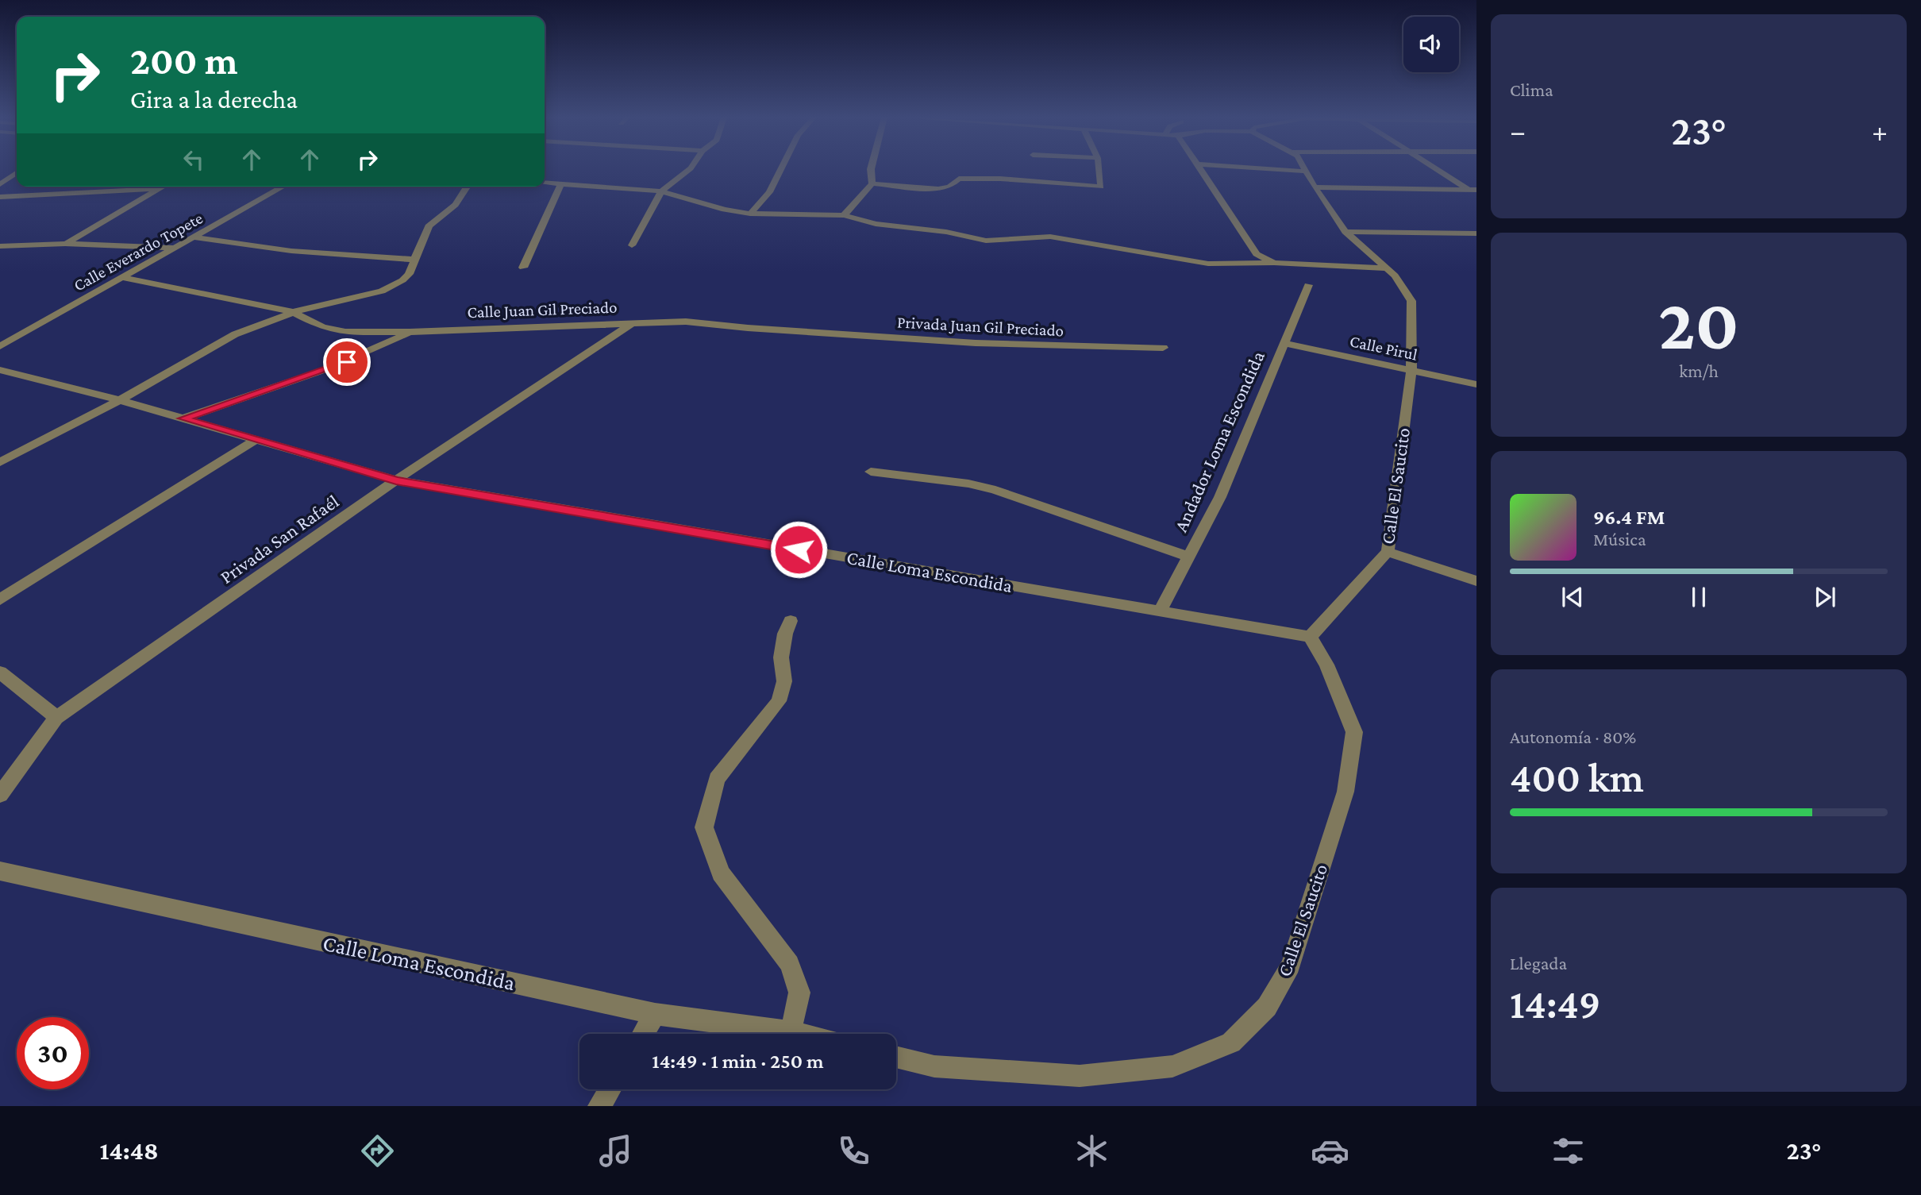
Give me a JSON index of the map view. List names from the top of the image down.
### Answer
{
  "streets": {
    "street": [
      "Calle Everardo Topete",
      "Calle Juan Gil Preciado",
      "Privada Juan Gil Preciado",
      "Calle Pirul",
      "Andador Loma Escondida",
      "Calle El Saucito",
      "Privada San Rafaél",
      "Calle Loma Escondida"
    ]
  },
  "crossings": [
    ["Calle Juan Gil Preciado", "Privada Juan Gil Preciado"],
    ["Calle Juan Gil Preciado", "Privada San Rafaél"],
    ["Calle Pirul", "Andador Loma Escondida"],
    ["Calle Pirul", "Calle El Saucito"],
    ["Andador Loma Escondida", "Calle Loma Escondida"],
    ["Calle El Saucito", "Calle Loma Escondida"],
    ["Privada San Rafaél", "Calle Loma Escondida"]
  ],
  "page": {
    "tile": [
      "Clima",
      ["20", "km/h"],
      ["Autonomía · 80%", "400 km"],
      ["Llegada", "14:49"]
    ],
    "turn": ["200 m", "Gira a la derecha"],
    "heat": ["−", "23°", "+"],
    "song": ["96.4 FM", "Música"],
    "limit": "30",
    "trip": "14:49 · 1 min · 250 m",
    "tabs": ["14:48", "23°"]
  }
}
